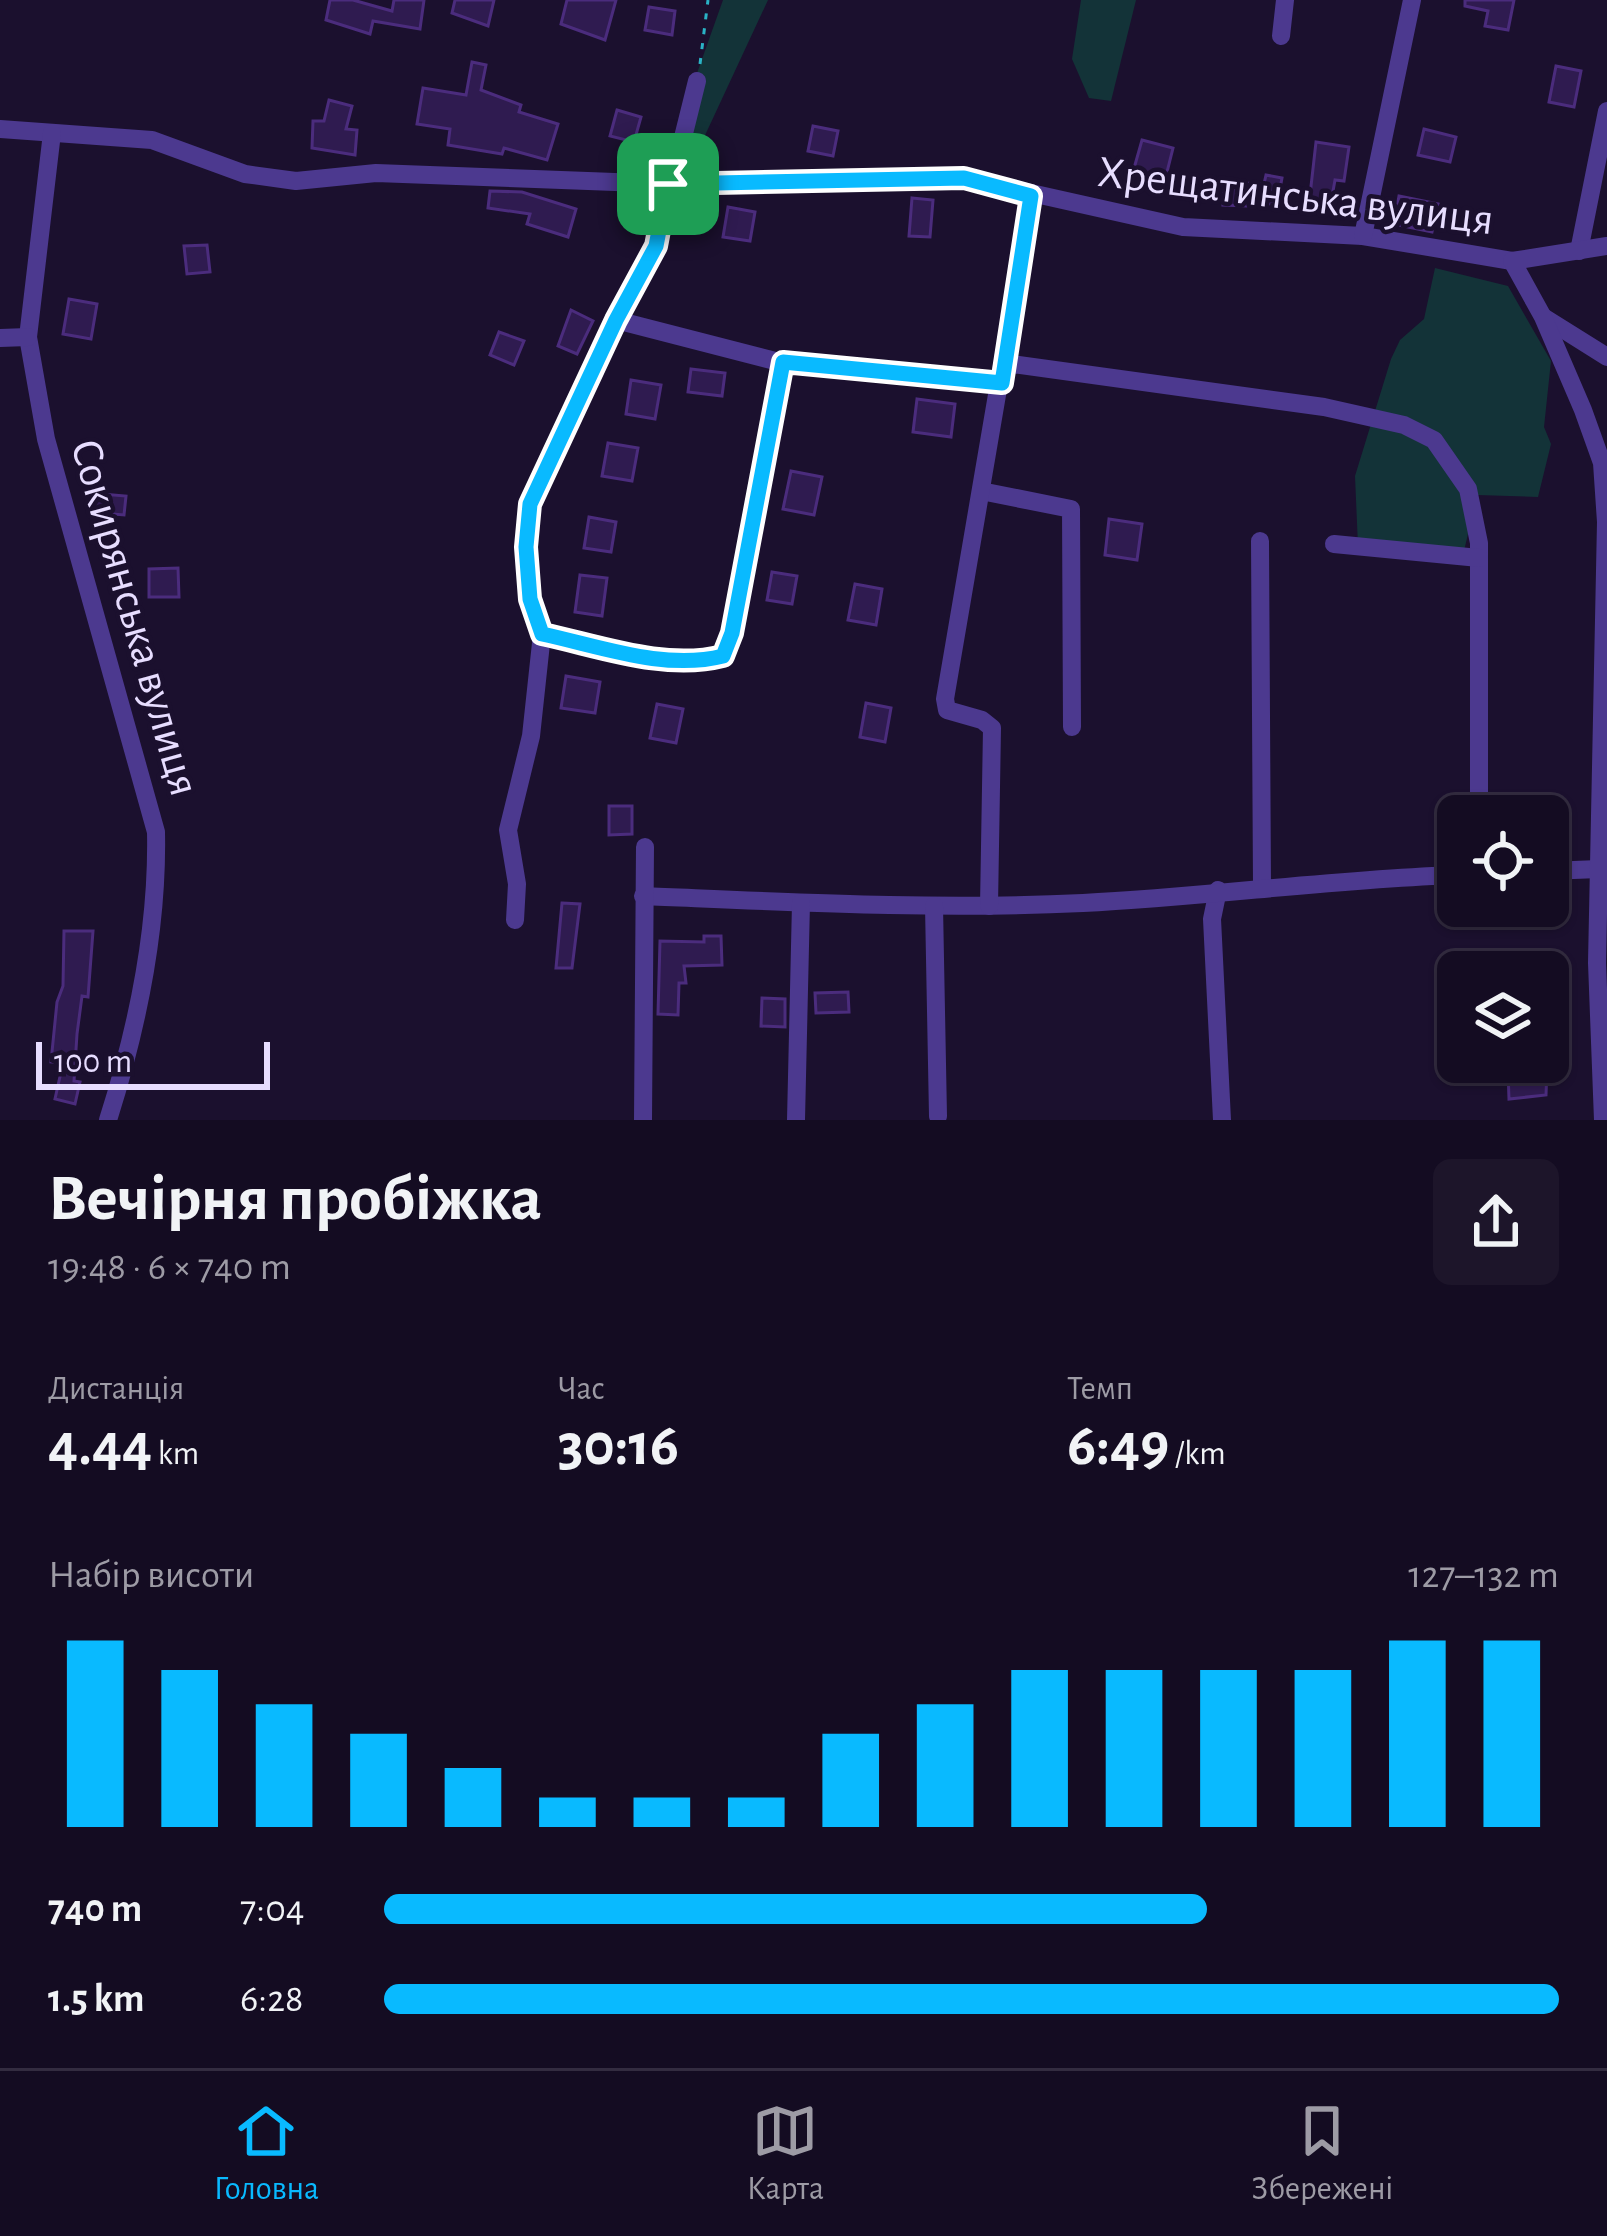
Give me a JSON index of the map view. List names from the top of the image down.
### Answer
{
  "streets": {
    "street": ["Хрещатинська вулиця", "Сокирянська вулиця"]
  },
  "crossings": [
    ["Хрещатинська вулиця", "Сокирянська вулиця"]
  ],
  "scale_bar": "100 m",
  "page": {
    "scale": "100 m",
    "heading": ["Вечірня пробіжка", "19:48 · 6 × 740 m"],
    "stats": [
      ["Дистанція", "4.44 km"],
      ["Час", "30:16"],
      ["Темп", "6:49 /km"]
    ],
    "chart": ["Набір висоти", "127–132 m"],
    "list": [
      {
        "name": "740 m",
        "note": "7:04"
      },
      {
        "name": "1.5 km",
        "note": "6:28"
      }
    ],
    "tabs": ["Головна", "Карта", "Збережені"]
  }
}
